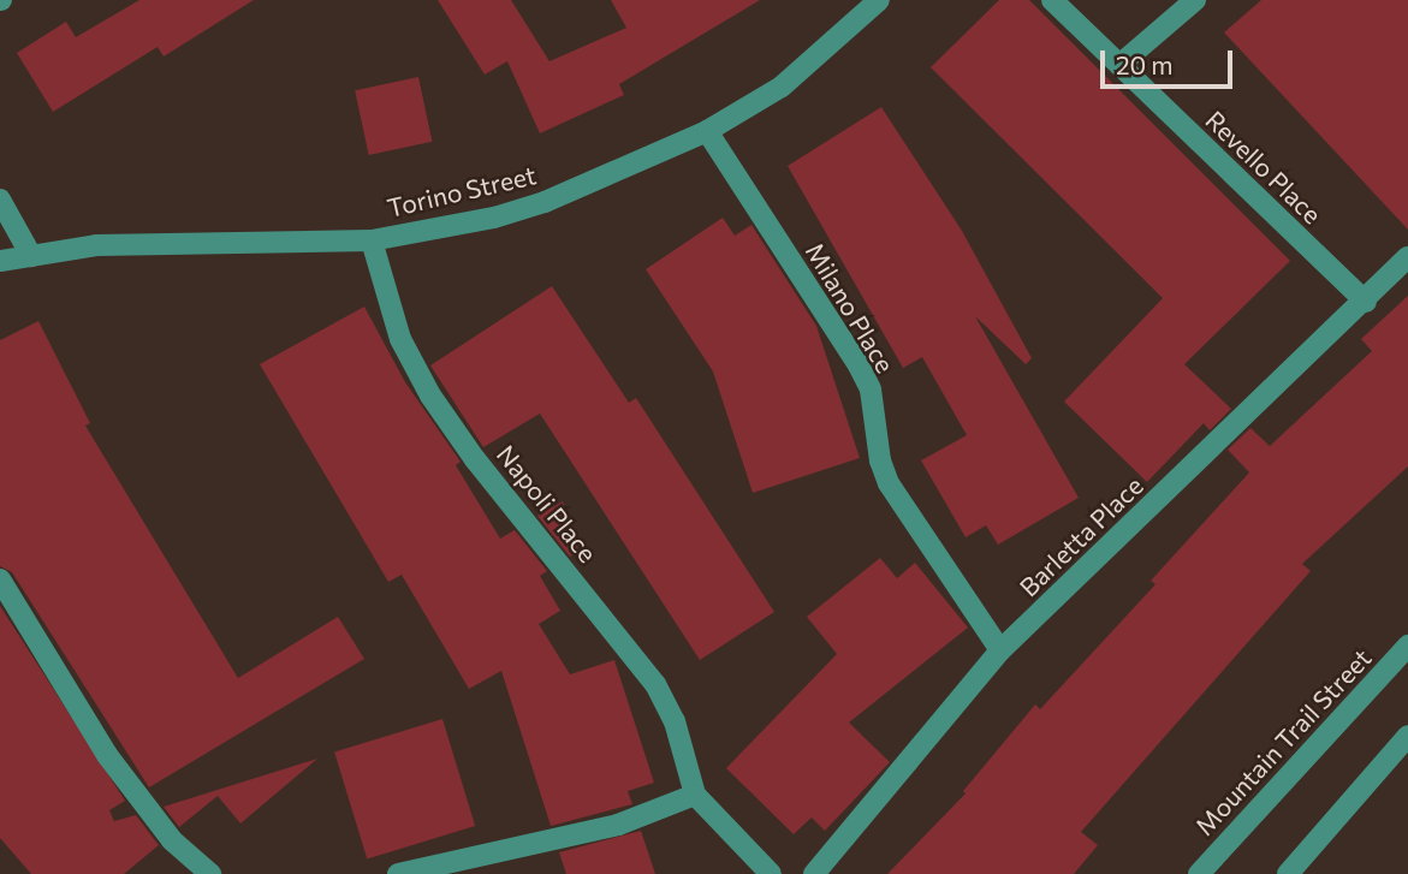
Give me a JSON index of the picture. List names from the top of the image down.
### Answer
{
  "streets": {
    "street": [
      "Revello Place",
      "Torino Street",
      "Milano Place",
      "Napoli Place",
      "Barletta Place",
      "Mountain Trail Street"
    ]
  },
  "crossings": [
    ["Revello Place", "Barletta Place"],
    ["Torino Street", "Milano Place"],
    ["Torino Street", "Napoli Place"],
    ["Milano Place", "Barletta Place"]
  ],
  "scale_bar": "20 m"
}
